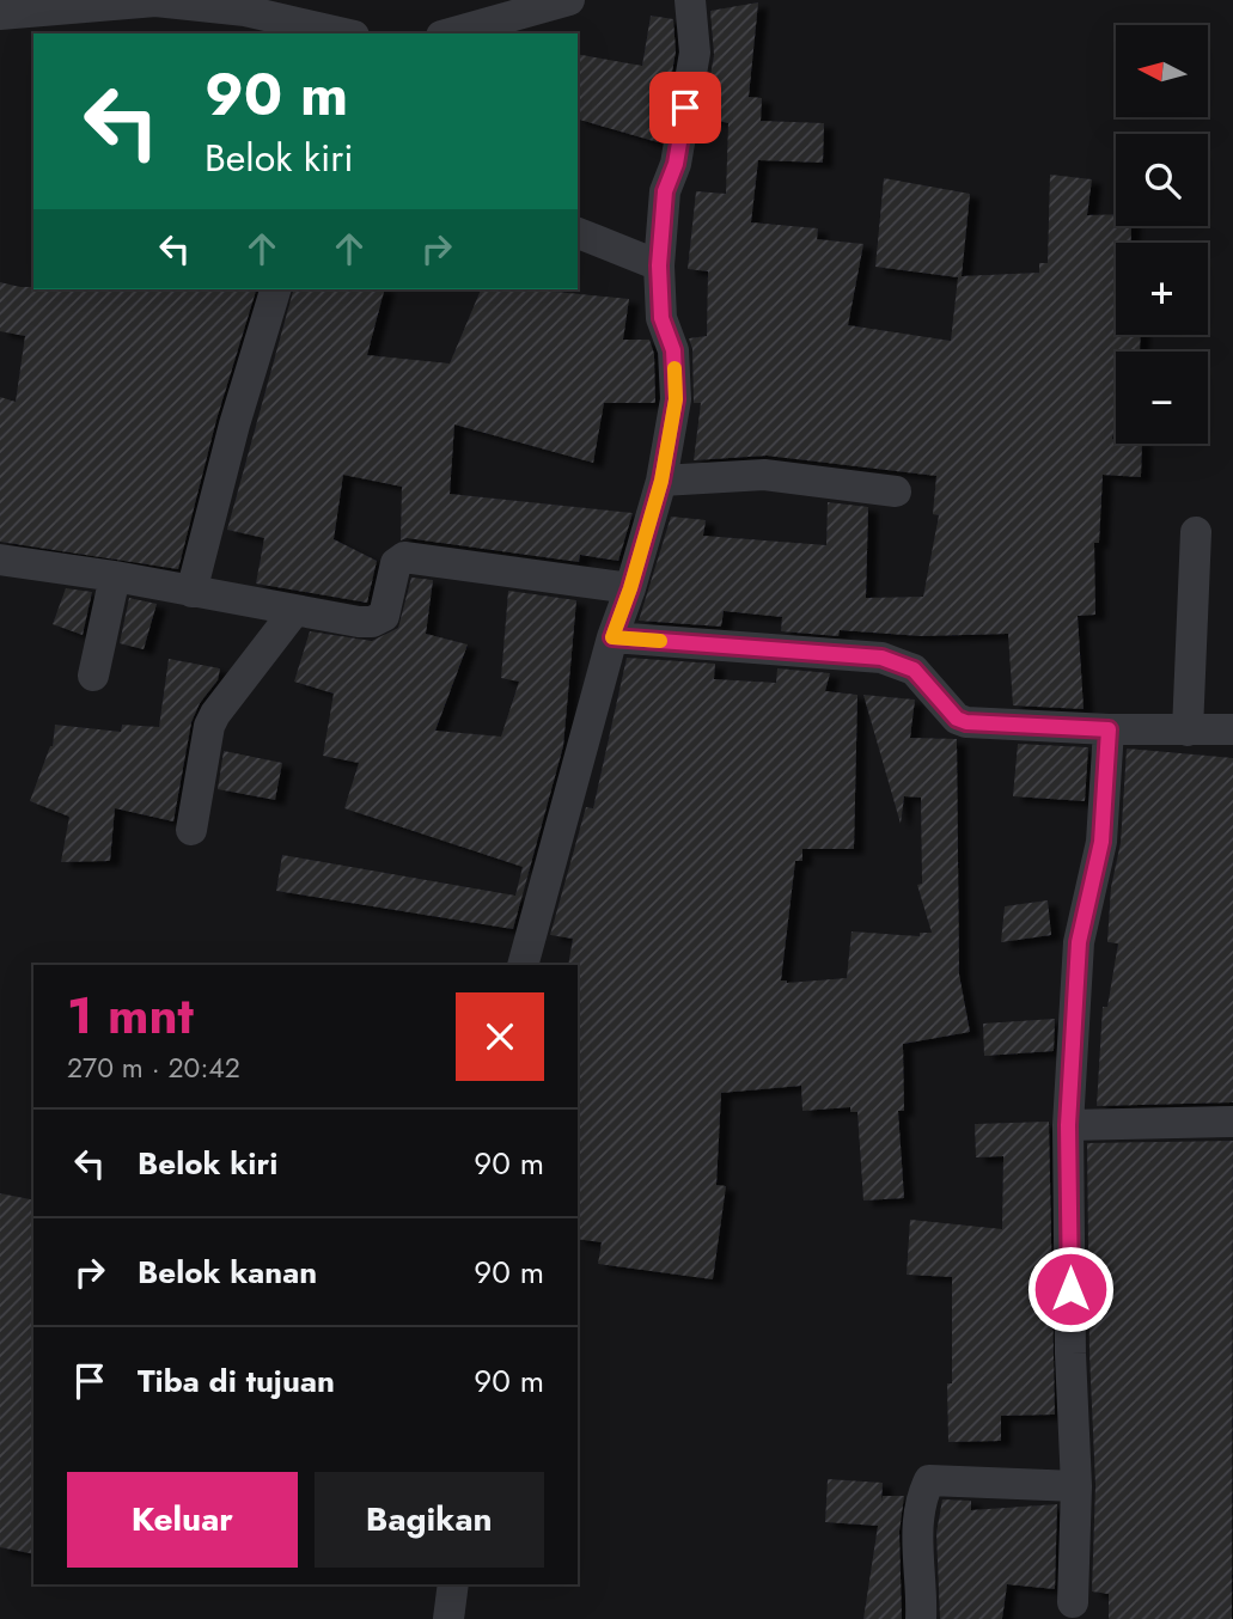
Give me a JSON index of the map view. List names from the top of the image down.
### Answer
{
  "north": "left",
  "page": {
    "map_buttons": ["+", "−"],
    "turn": ["90 m", "Belok kiri"],
    "heading": ["1 mnt", "270 m · 20:42"],
    "list": [
      {
        "name": "Belok kiri",
        "value": "90 m"
      },
      {
        "name": "Belok kanan",
        "value": "90 m"
      },
      {
        "name": "Tiba di tujuan",
        "value": "90 m"
      }
    ],
    "buttons": ["Keluar", "Bagikan"]
  }
}
